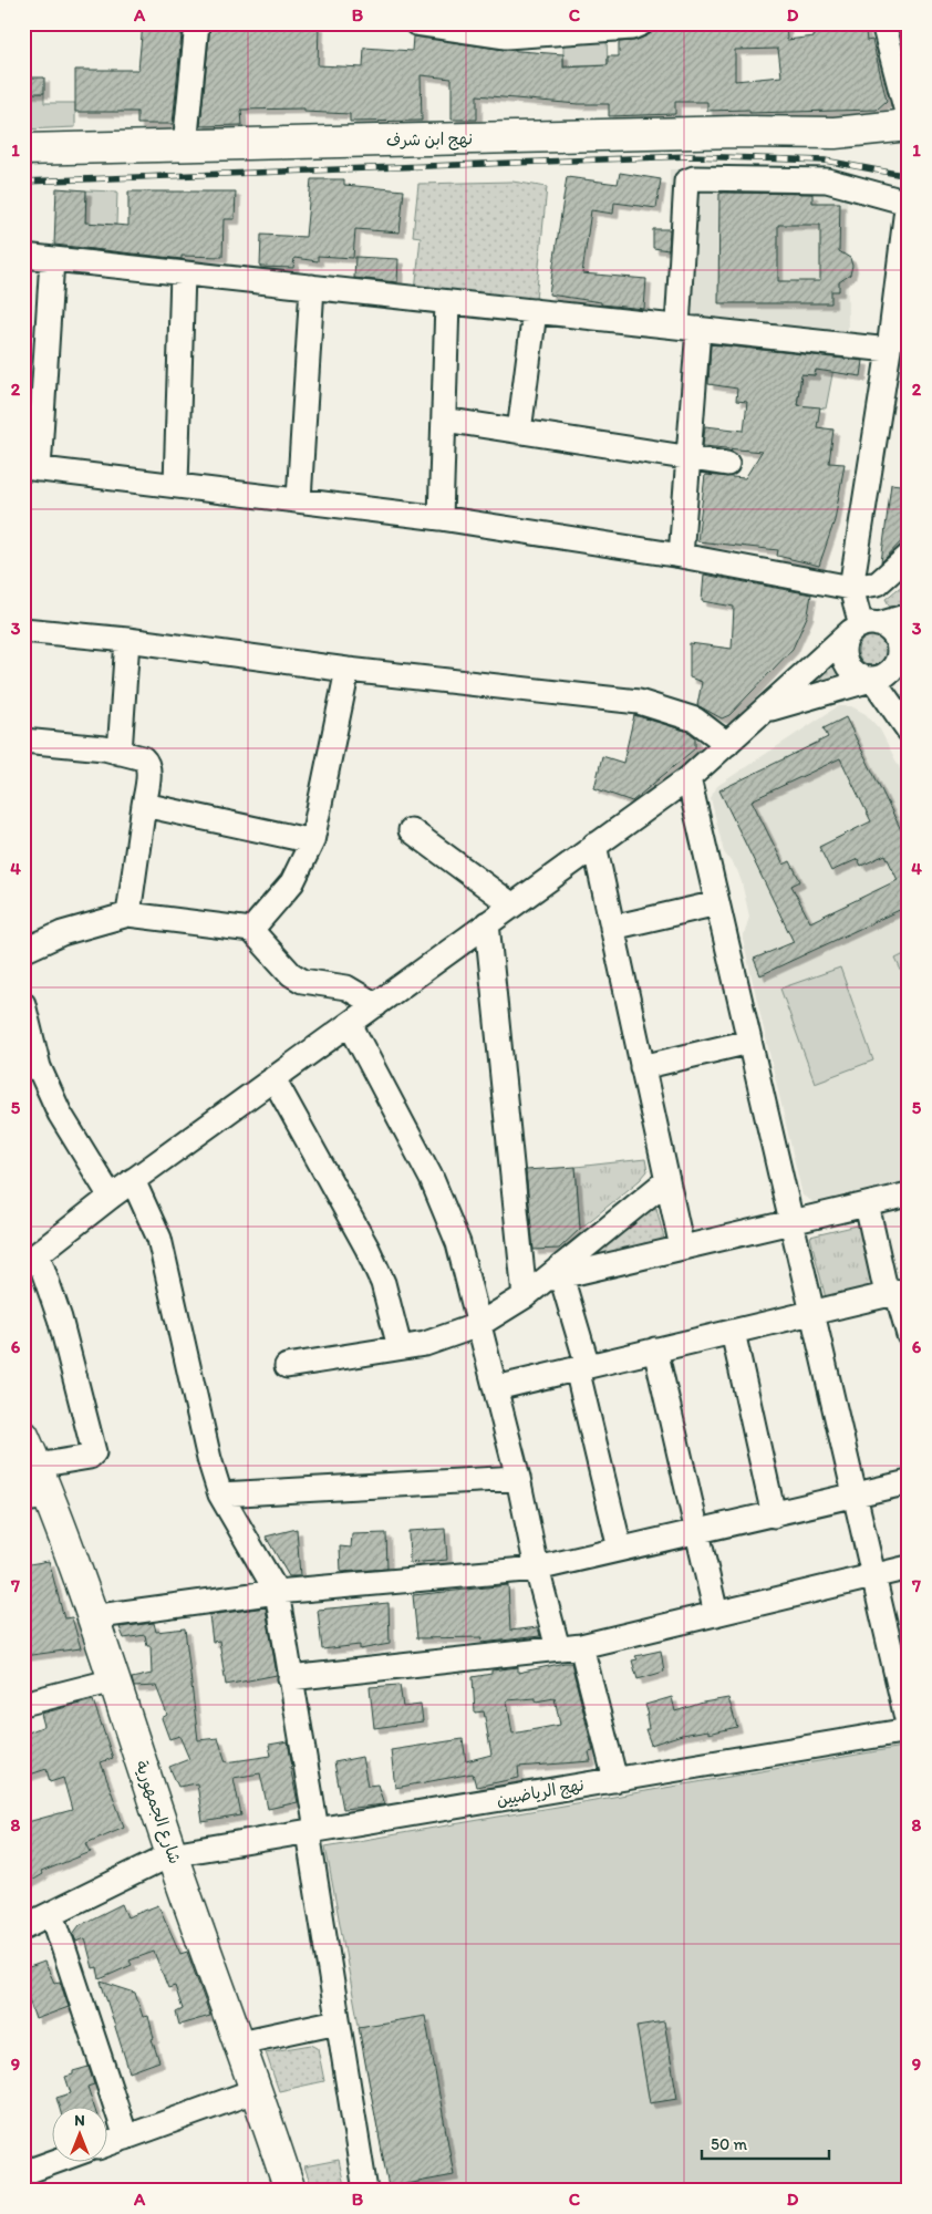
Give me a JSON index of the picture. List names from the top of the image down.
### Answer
{
  "streets": {
    "main road": ["نهج ابن شرف", "شارع الجمهورية"],
    "street": ["نهج الرياضيين"]
  },
  "crossings": [
    ["نهج الرياضيين", "شارع الجمهورية"]
  ],
  "scale_bar": "50 m",
  "north": "top",
  "grid": {
    "columns": [
      "A",
      "B",
      "C",
      "D"
    ],
    "rows": [
      "1",
      "2",
      "3",
      "4",
      "5",
      "6",
      "7",
      "8",
      "9"
    ]
  }
}
